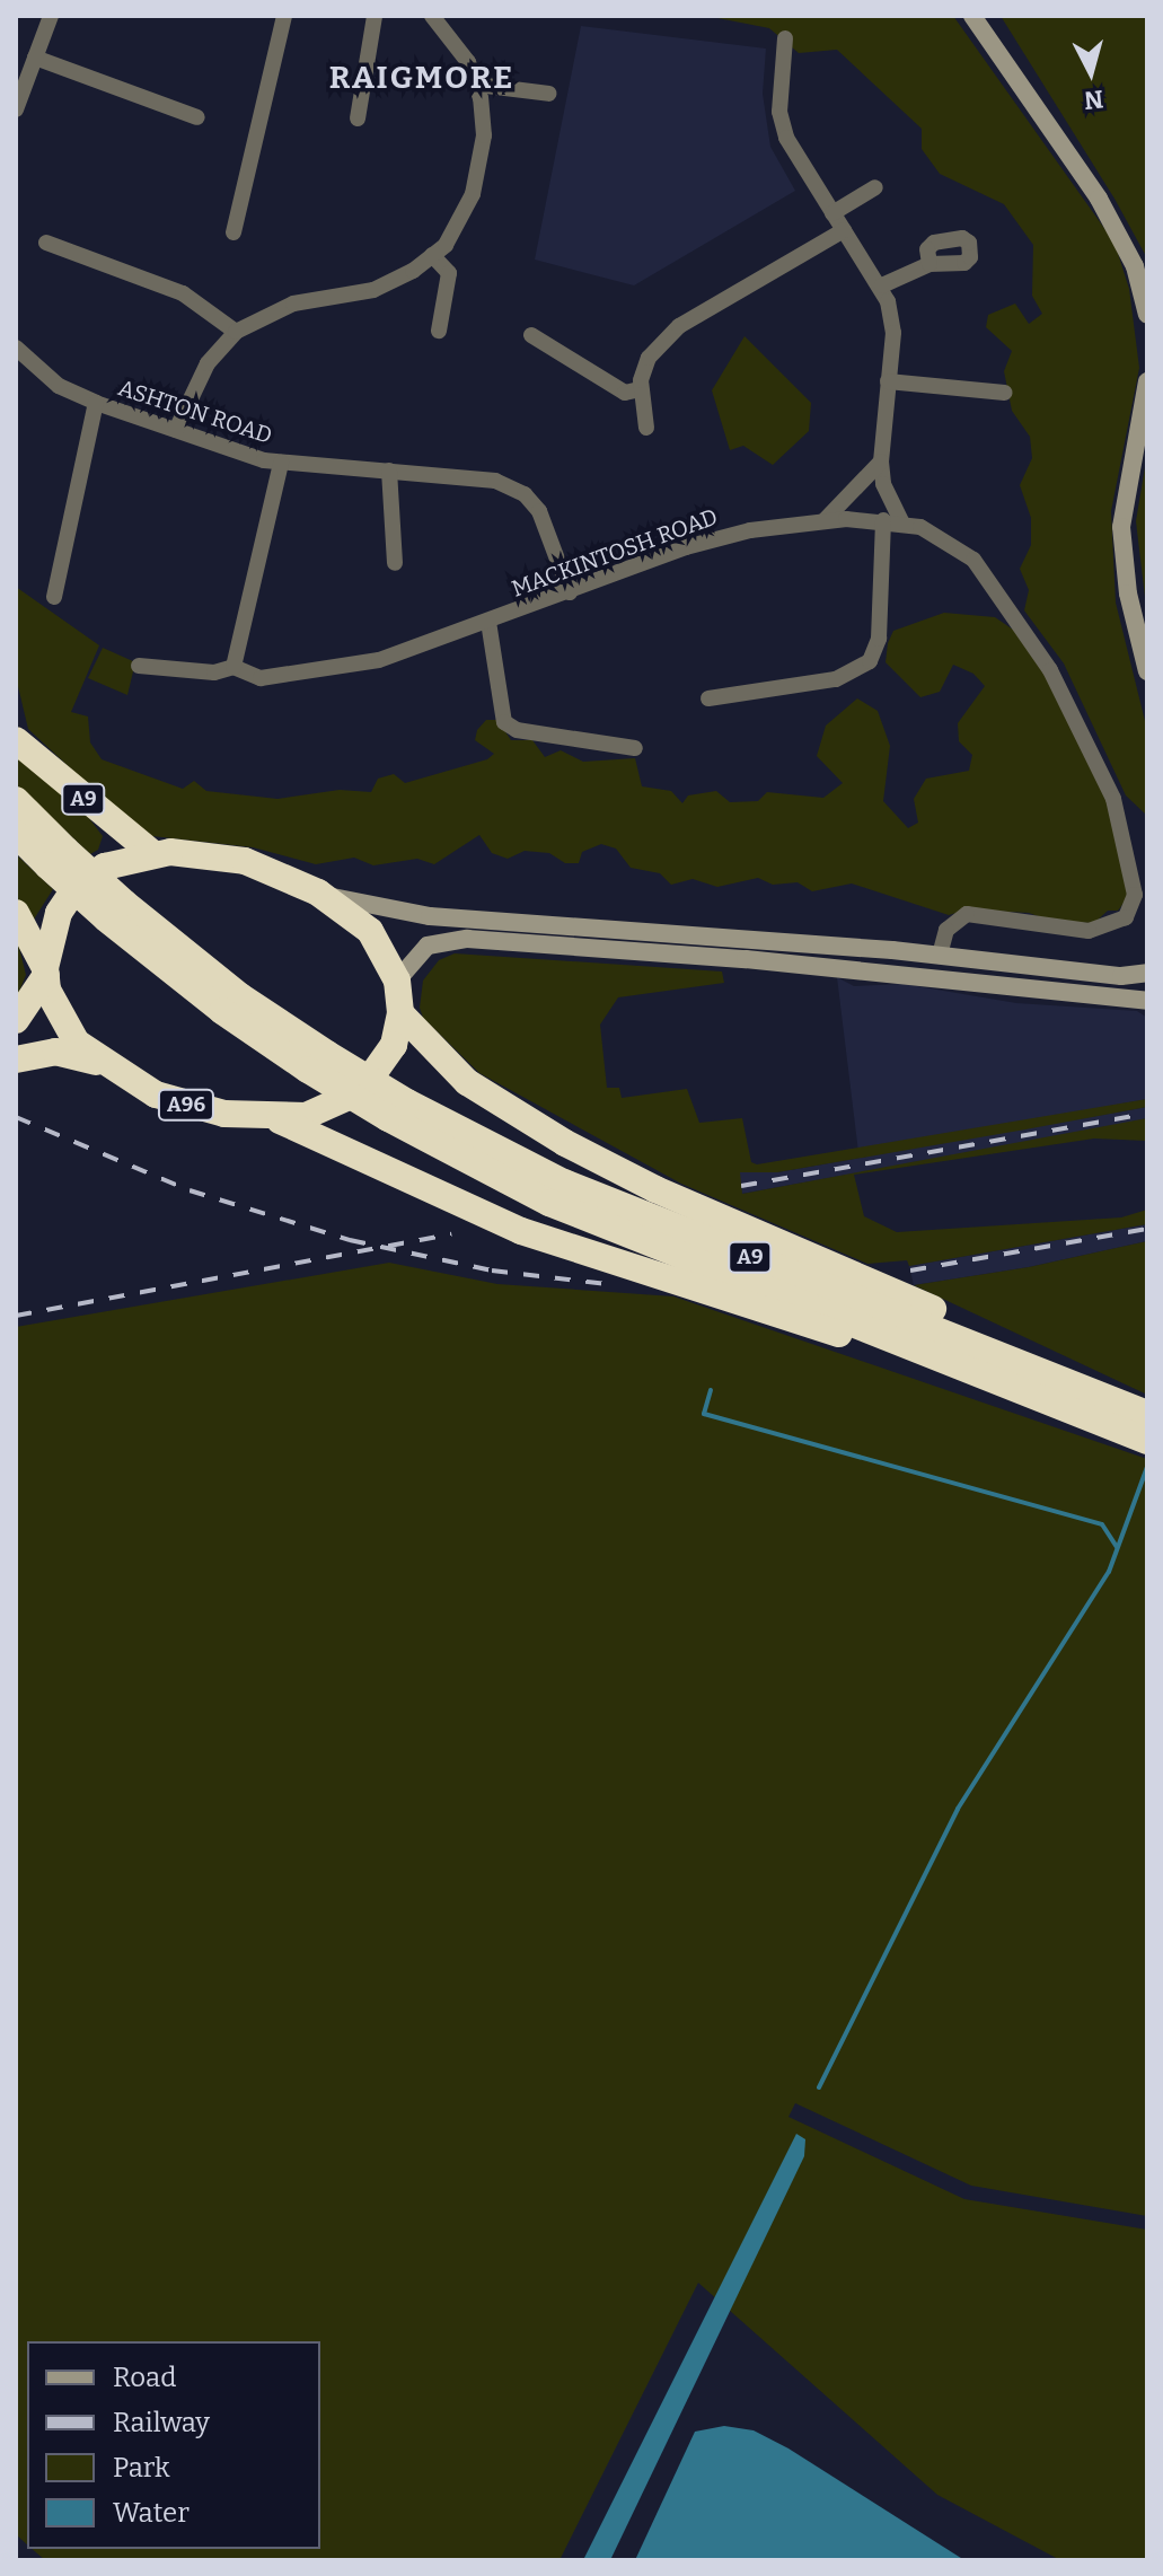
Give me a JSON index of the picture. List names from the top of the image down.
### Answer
{
  "streets": {
    "highway": ["A9", "A96"],
    "street": ["ASHTON ROAD", "MACKINTOSH ROAD"]
  },
  "crossings": [
    ["ASHTON ROAD", "MACKINTOSH ROAD"],
    ["A9", "A96"]
  ],
  "districts": ["RAIGMORE"],
  "legend": [
    "Road",
    "Railway",
    "Park",
    "Water"
  ],
  "north": "bottom"
}
